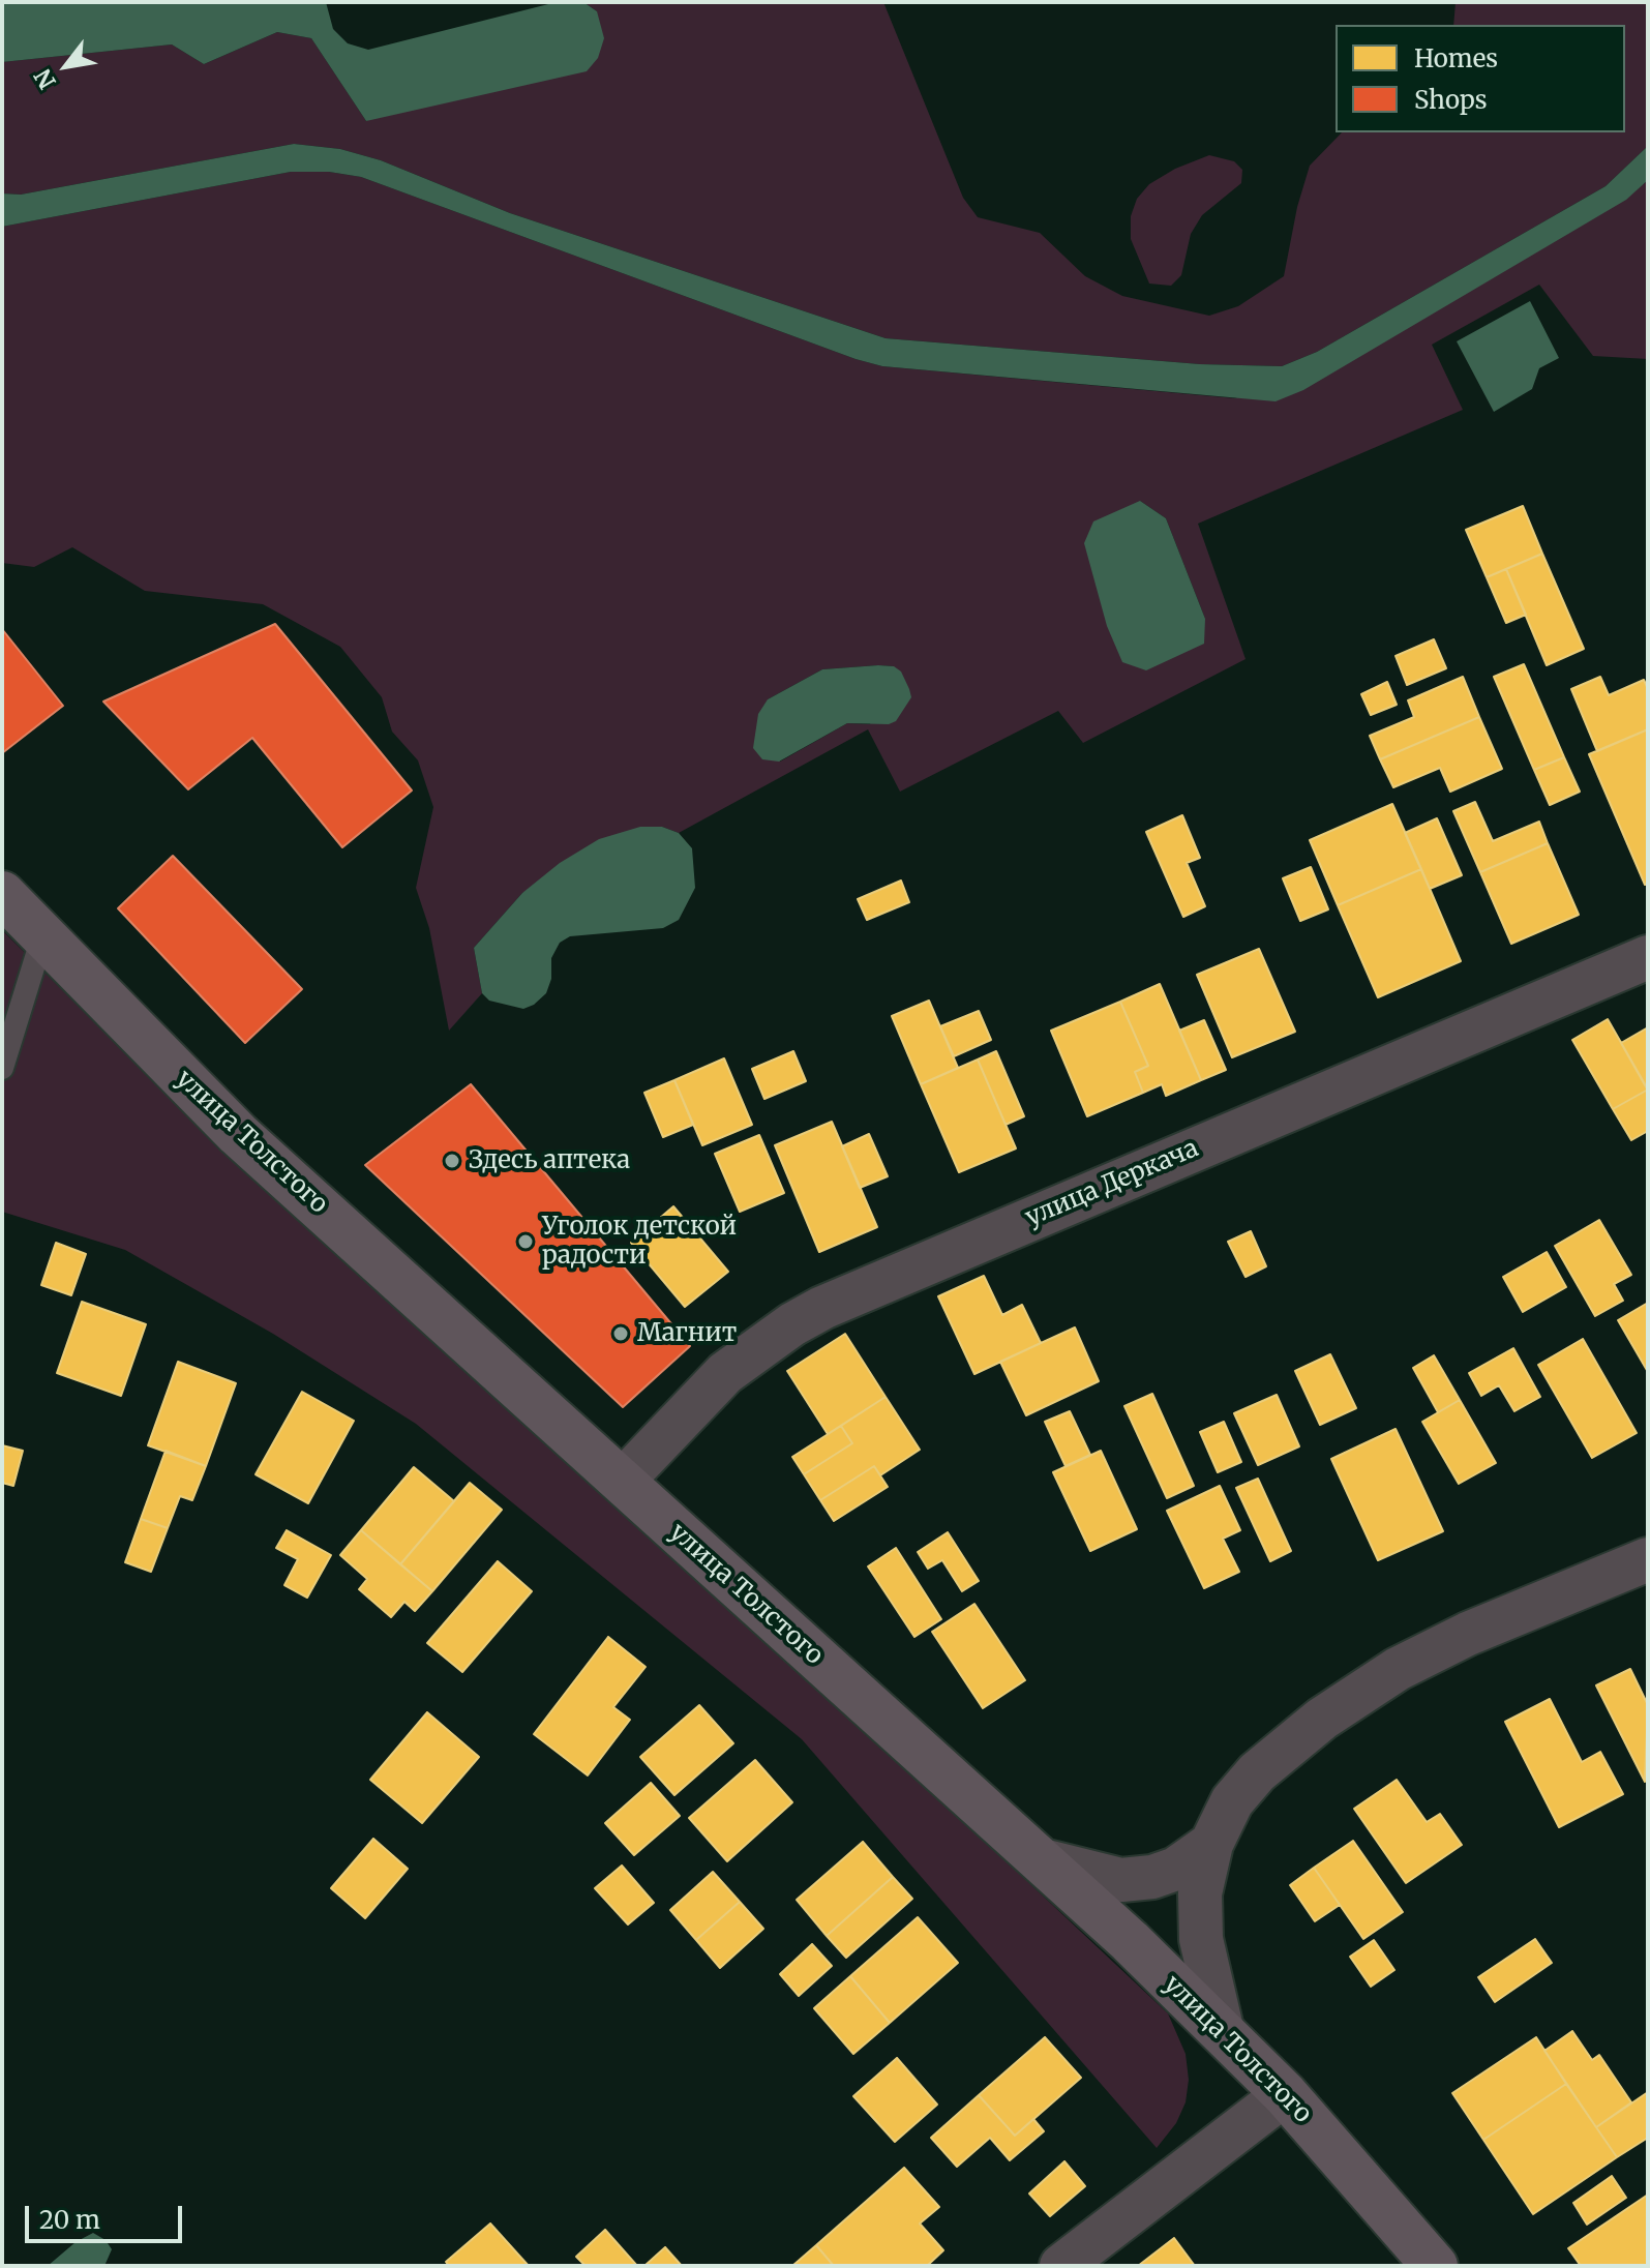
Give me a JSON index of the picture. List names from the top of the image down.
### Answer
{
  "streets": {
    "main road": ["улица Толстого"],
    "street": ["улица Деркача"]
  },
  "crossings": [
    ["улица Толстого", "улица Деркача"]
  ],
  "places": ["Здесь аптека", "Уголок детской радости", "Магнит"],
  "legend": ["Homes", "Shops"],
  "scale_bar": "20 m",
  "north": "bottom left"
}
